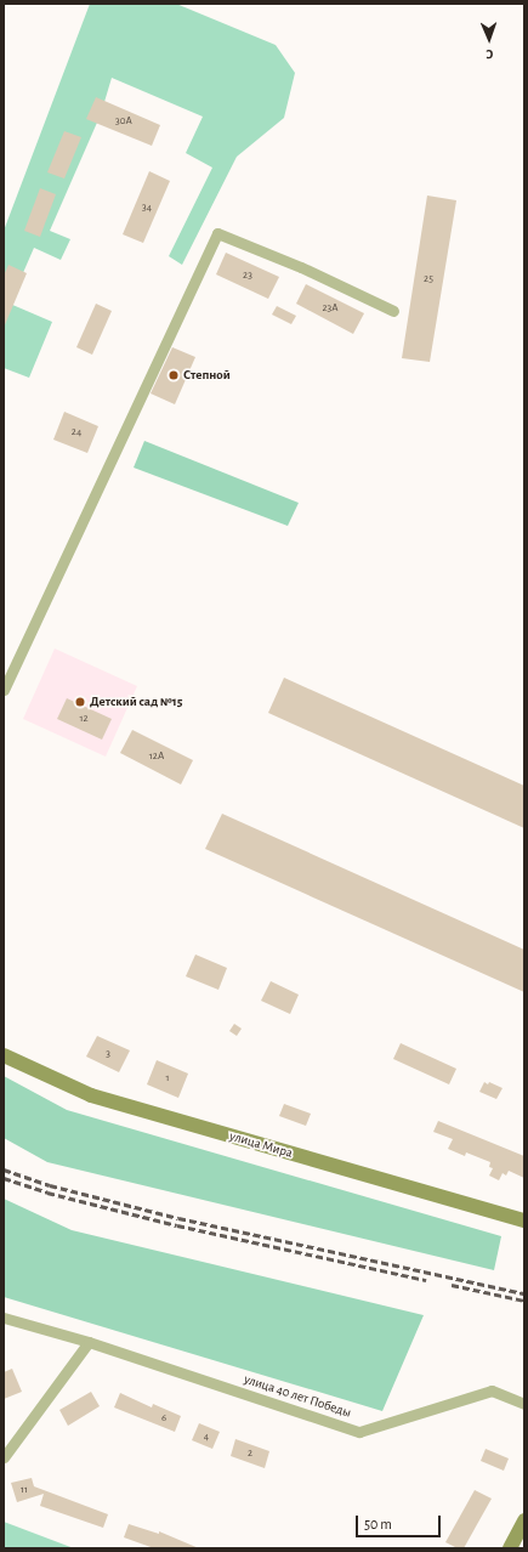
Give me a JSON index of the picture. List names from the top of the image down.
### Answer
{
  "streets": {
    "street": ["улица Мира", "улица 40 лет Победы"]
  },
  "places": ["Степной", "Детский сад №15"],
  "house_numbers": [
    "30А",
    "34",
    "23",
    "25",
    "23А",
    "24",
    "12",
    "12А",
    "3",
    "1",
    "6",
    "4",
    "2",
    "11"
  ],
  "scale_bar": "50 m",
  "north": "bottom"
}
